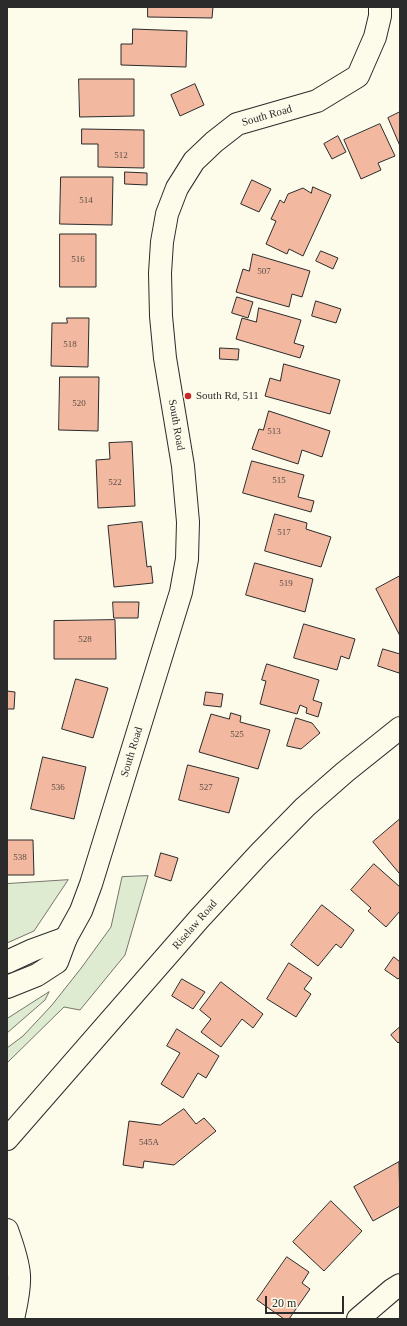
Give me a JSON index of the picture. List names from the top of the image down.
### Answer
{
  "streets": {
    "main road": ["South Road", "Riselaw Road"]
  },
  "places": ["South Rd, 511"],
  "house_numbers": [
    "512",
    "514",
    "516",
    "507",
    "518",
    "520",
    "513",
    "515",
    "522",
    "517",
    "519",
    "528",
    "525",
    "536",
    "527",
    "538",
    "545A"
  ],
  "scale_bar": "20 m"
}
